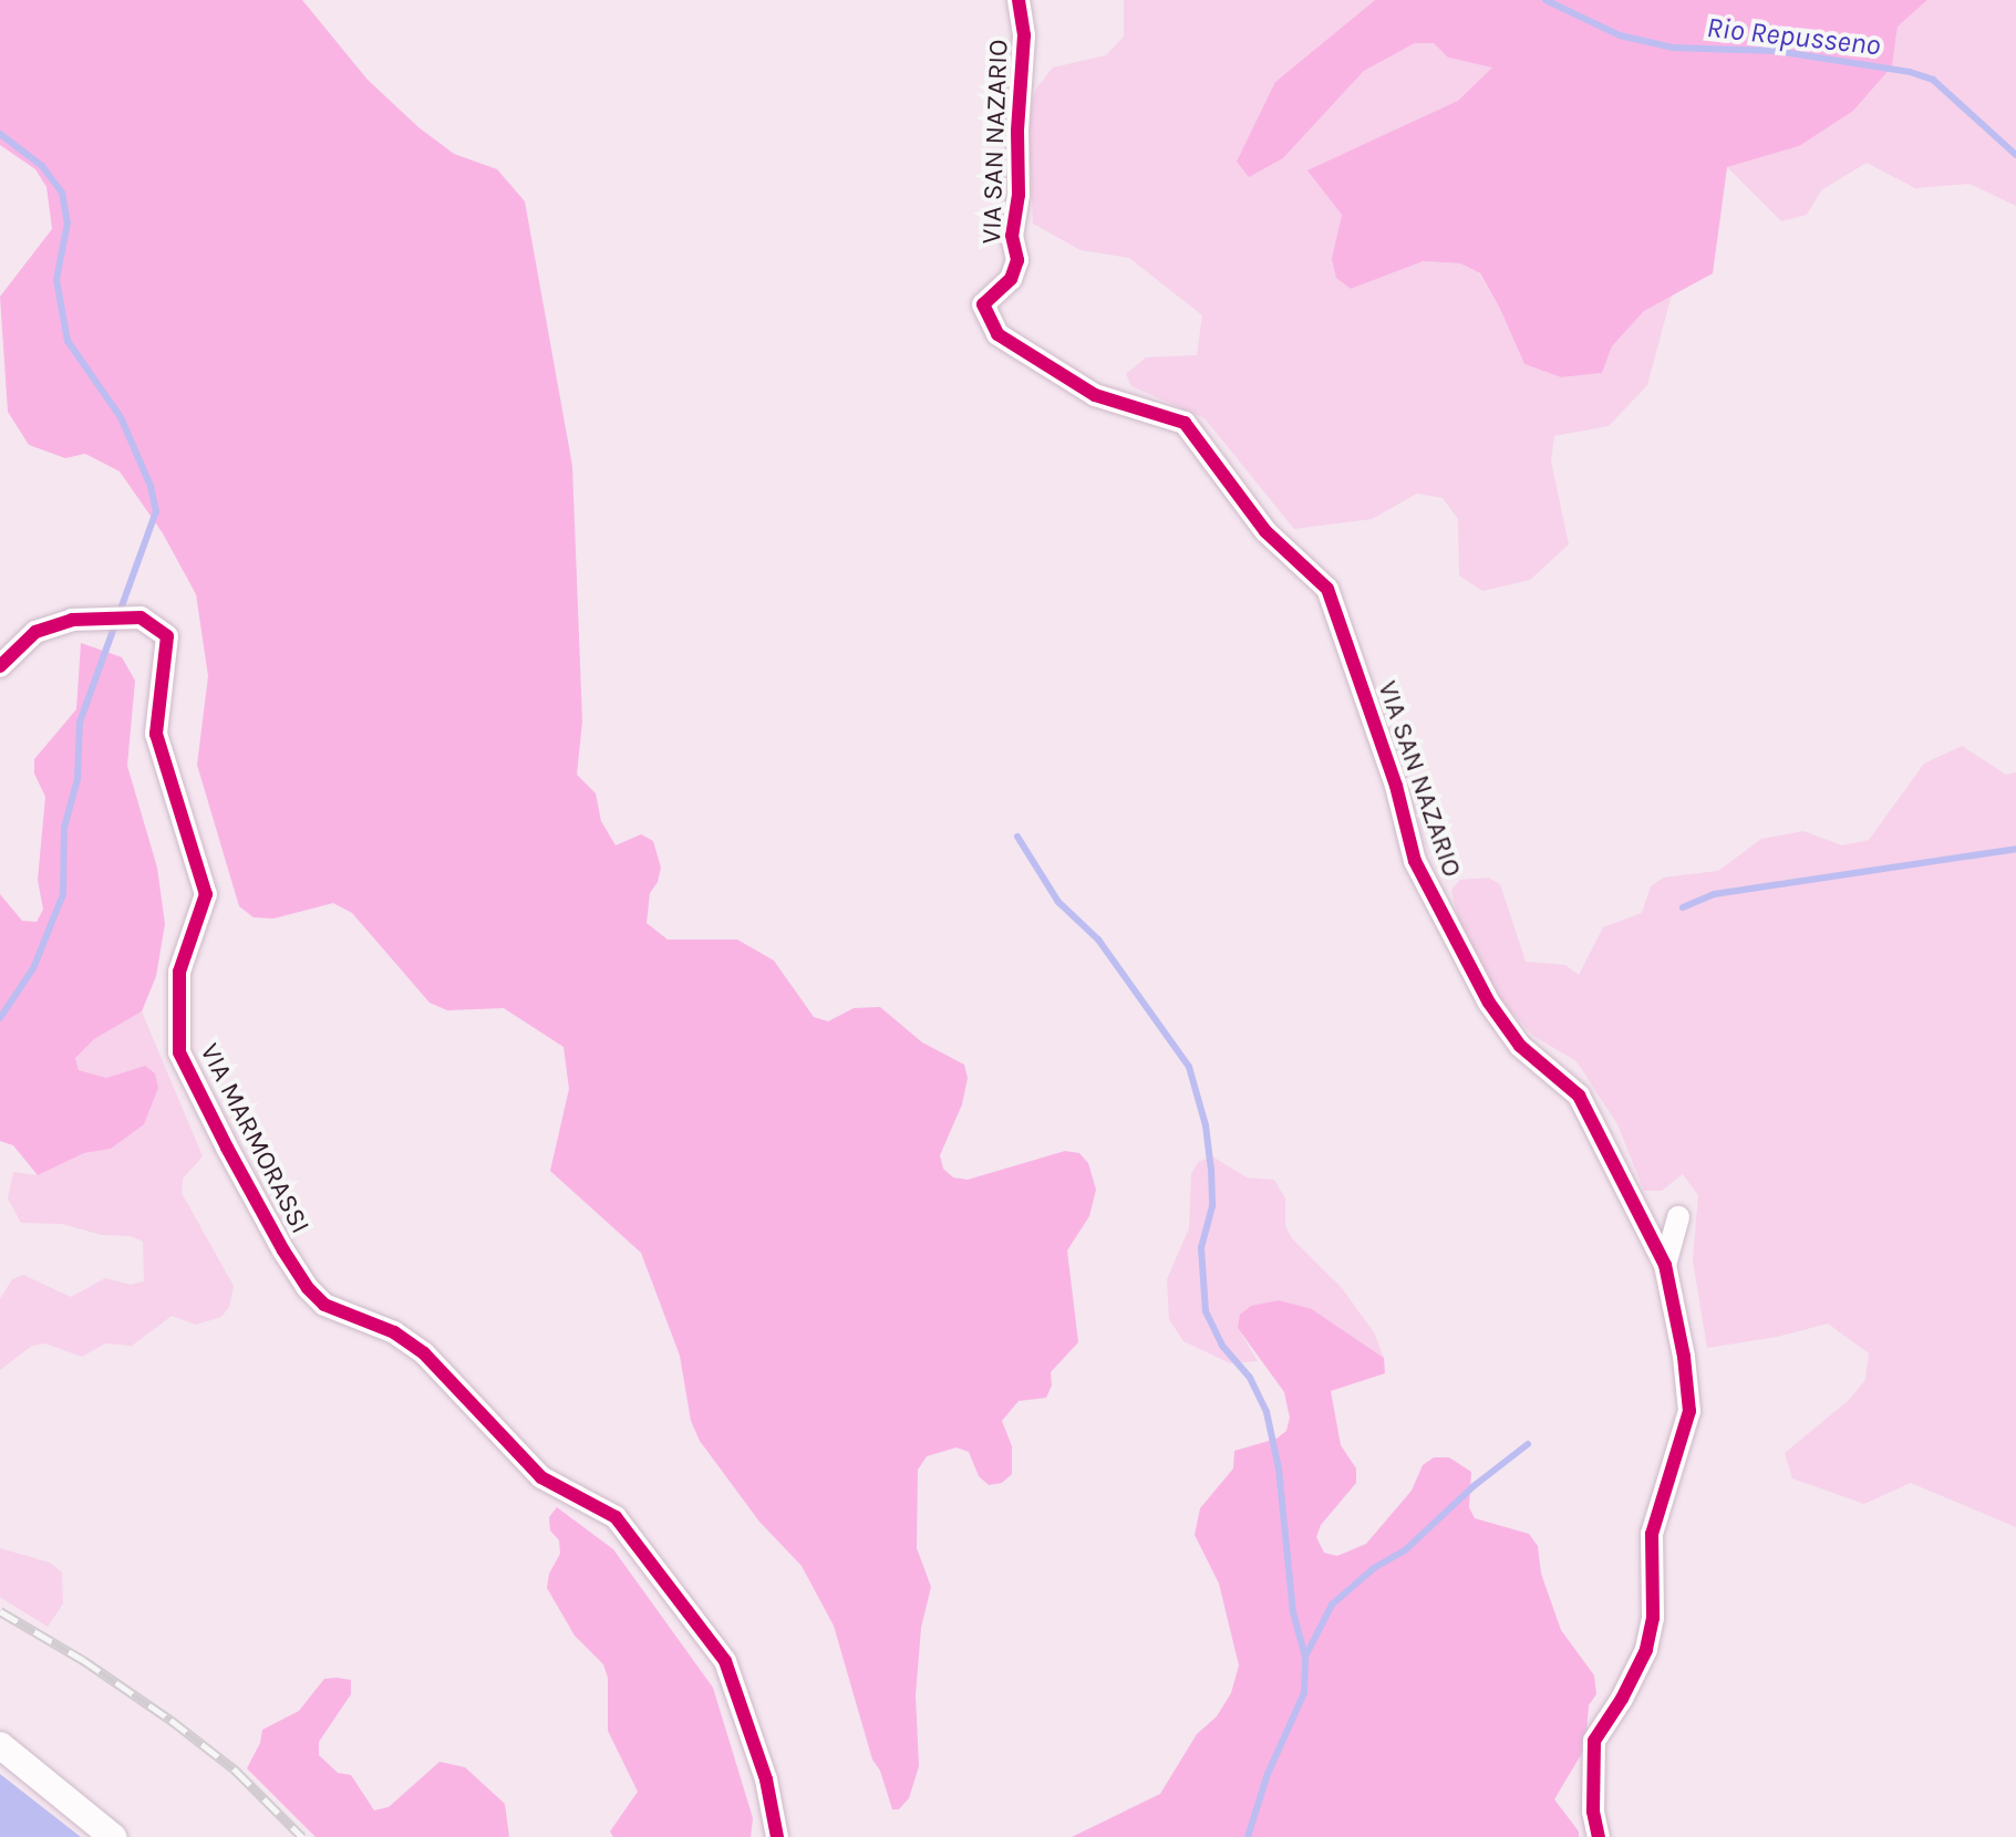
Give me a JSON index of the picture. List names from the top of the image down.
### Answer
{
  "streets": {
    "street": ["VIA SAN NAZARIO", "VIA MARMORASSI"]
  },
  "water": ["Rio Repusseno"]
}
